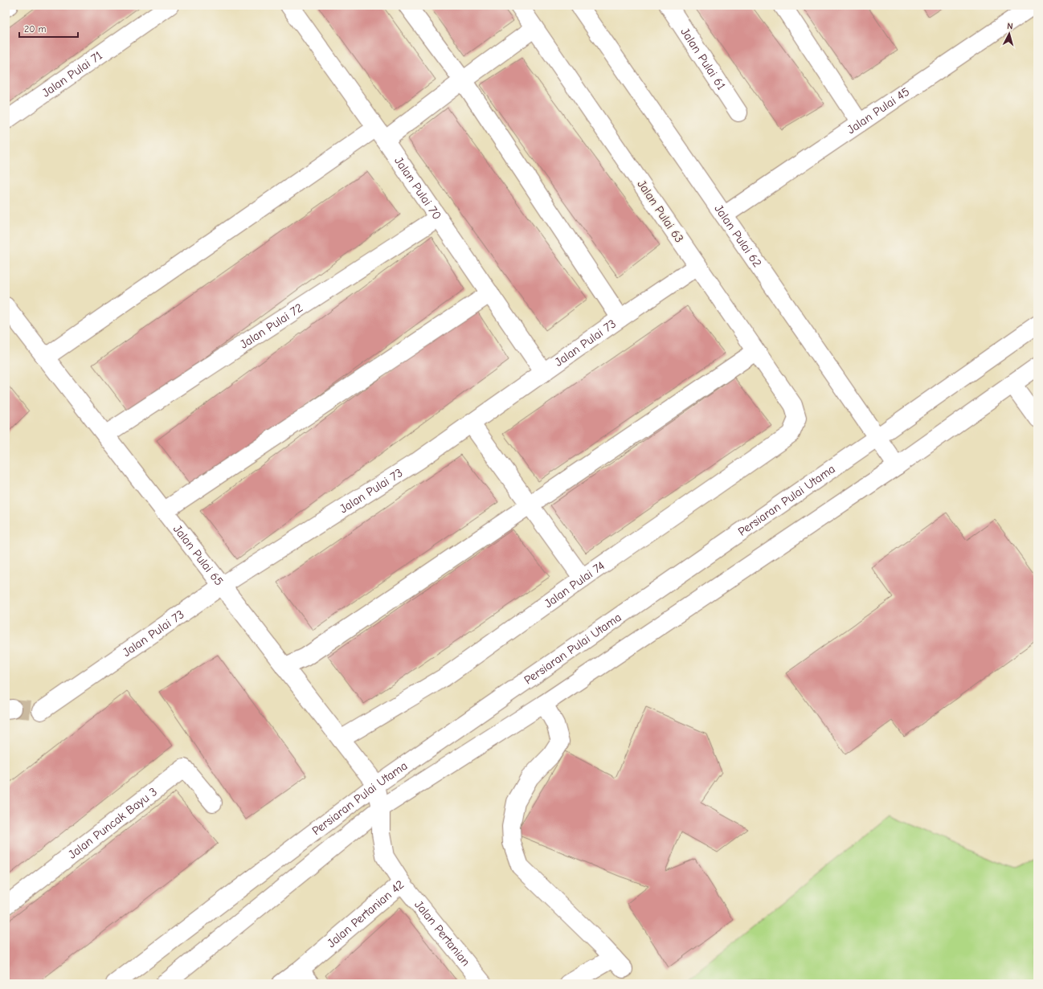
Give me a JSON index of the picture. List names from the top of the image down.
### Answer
{
  "streets": {
    "street": [
      "Jalan Pulai 61",
      "Jalan Pulai 71",
      "Jalan Pulai 45",
      "Jalan Pulai 70",
      "Jalan Pulai 63",
      "Jalan Pulai 62",
      "Jalan Pulai 72",
      "Jalan Pulai 73",
      "Persiaran Pulai Utama",
      "Jalan Pulai 65",
      "Jalan Pulai 74",
      "Jalan Puncak Bayu 3",
      "Jalan Pertanian 42",
      "Jalan Pertanian"
    ]
  },
  "crossings": [
    ["Jalan Pulai 45", "Jalan Pulai 62"],
    ["Jalan Pulai 70", "Jalan Pulai 72"],
    ["Jalan Pulai 70", "Jalan Pulai 73"],
    ["Jalan Pulai 63", "Jalan Pulai 73"],
    ["Jalan Pulai 63", "Jalan Pulai 74"],
    ["Jalan Pulai 62", "Persiaran Pulai Utama"],
    ["Jalan Pulai 72", "Jalan Pulai 65"],
    ["Jalan Pulai 73", "Jalan Pulai 65"],
    ["Persiaran Pulai Utama", "Jalan Pulai 65"],
    ["Persiaran Pulai Utama", "Jalan Pertanian 42"],
    ["Jalan Pulai 65", "Jalan Pulai 74"],
    ["Jalan Pulai 65", "Jalan Pertanian 42"],
    ["Jalan Pertanian 42", "Jalan Pertanian"]
  ],
  "scale_bar": "20 m",
  "north": "top"
}
